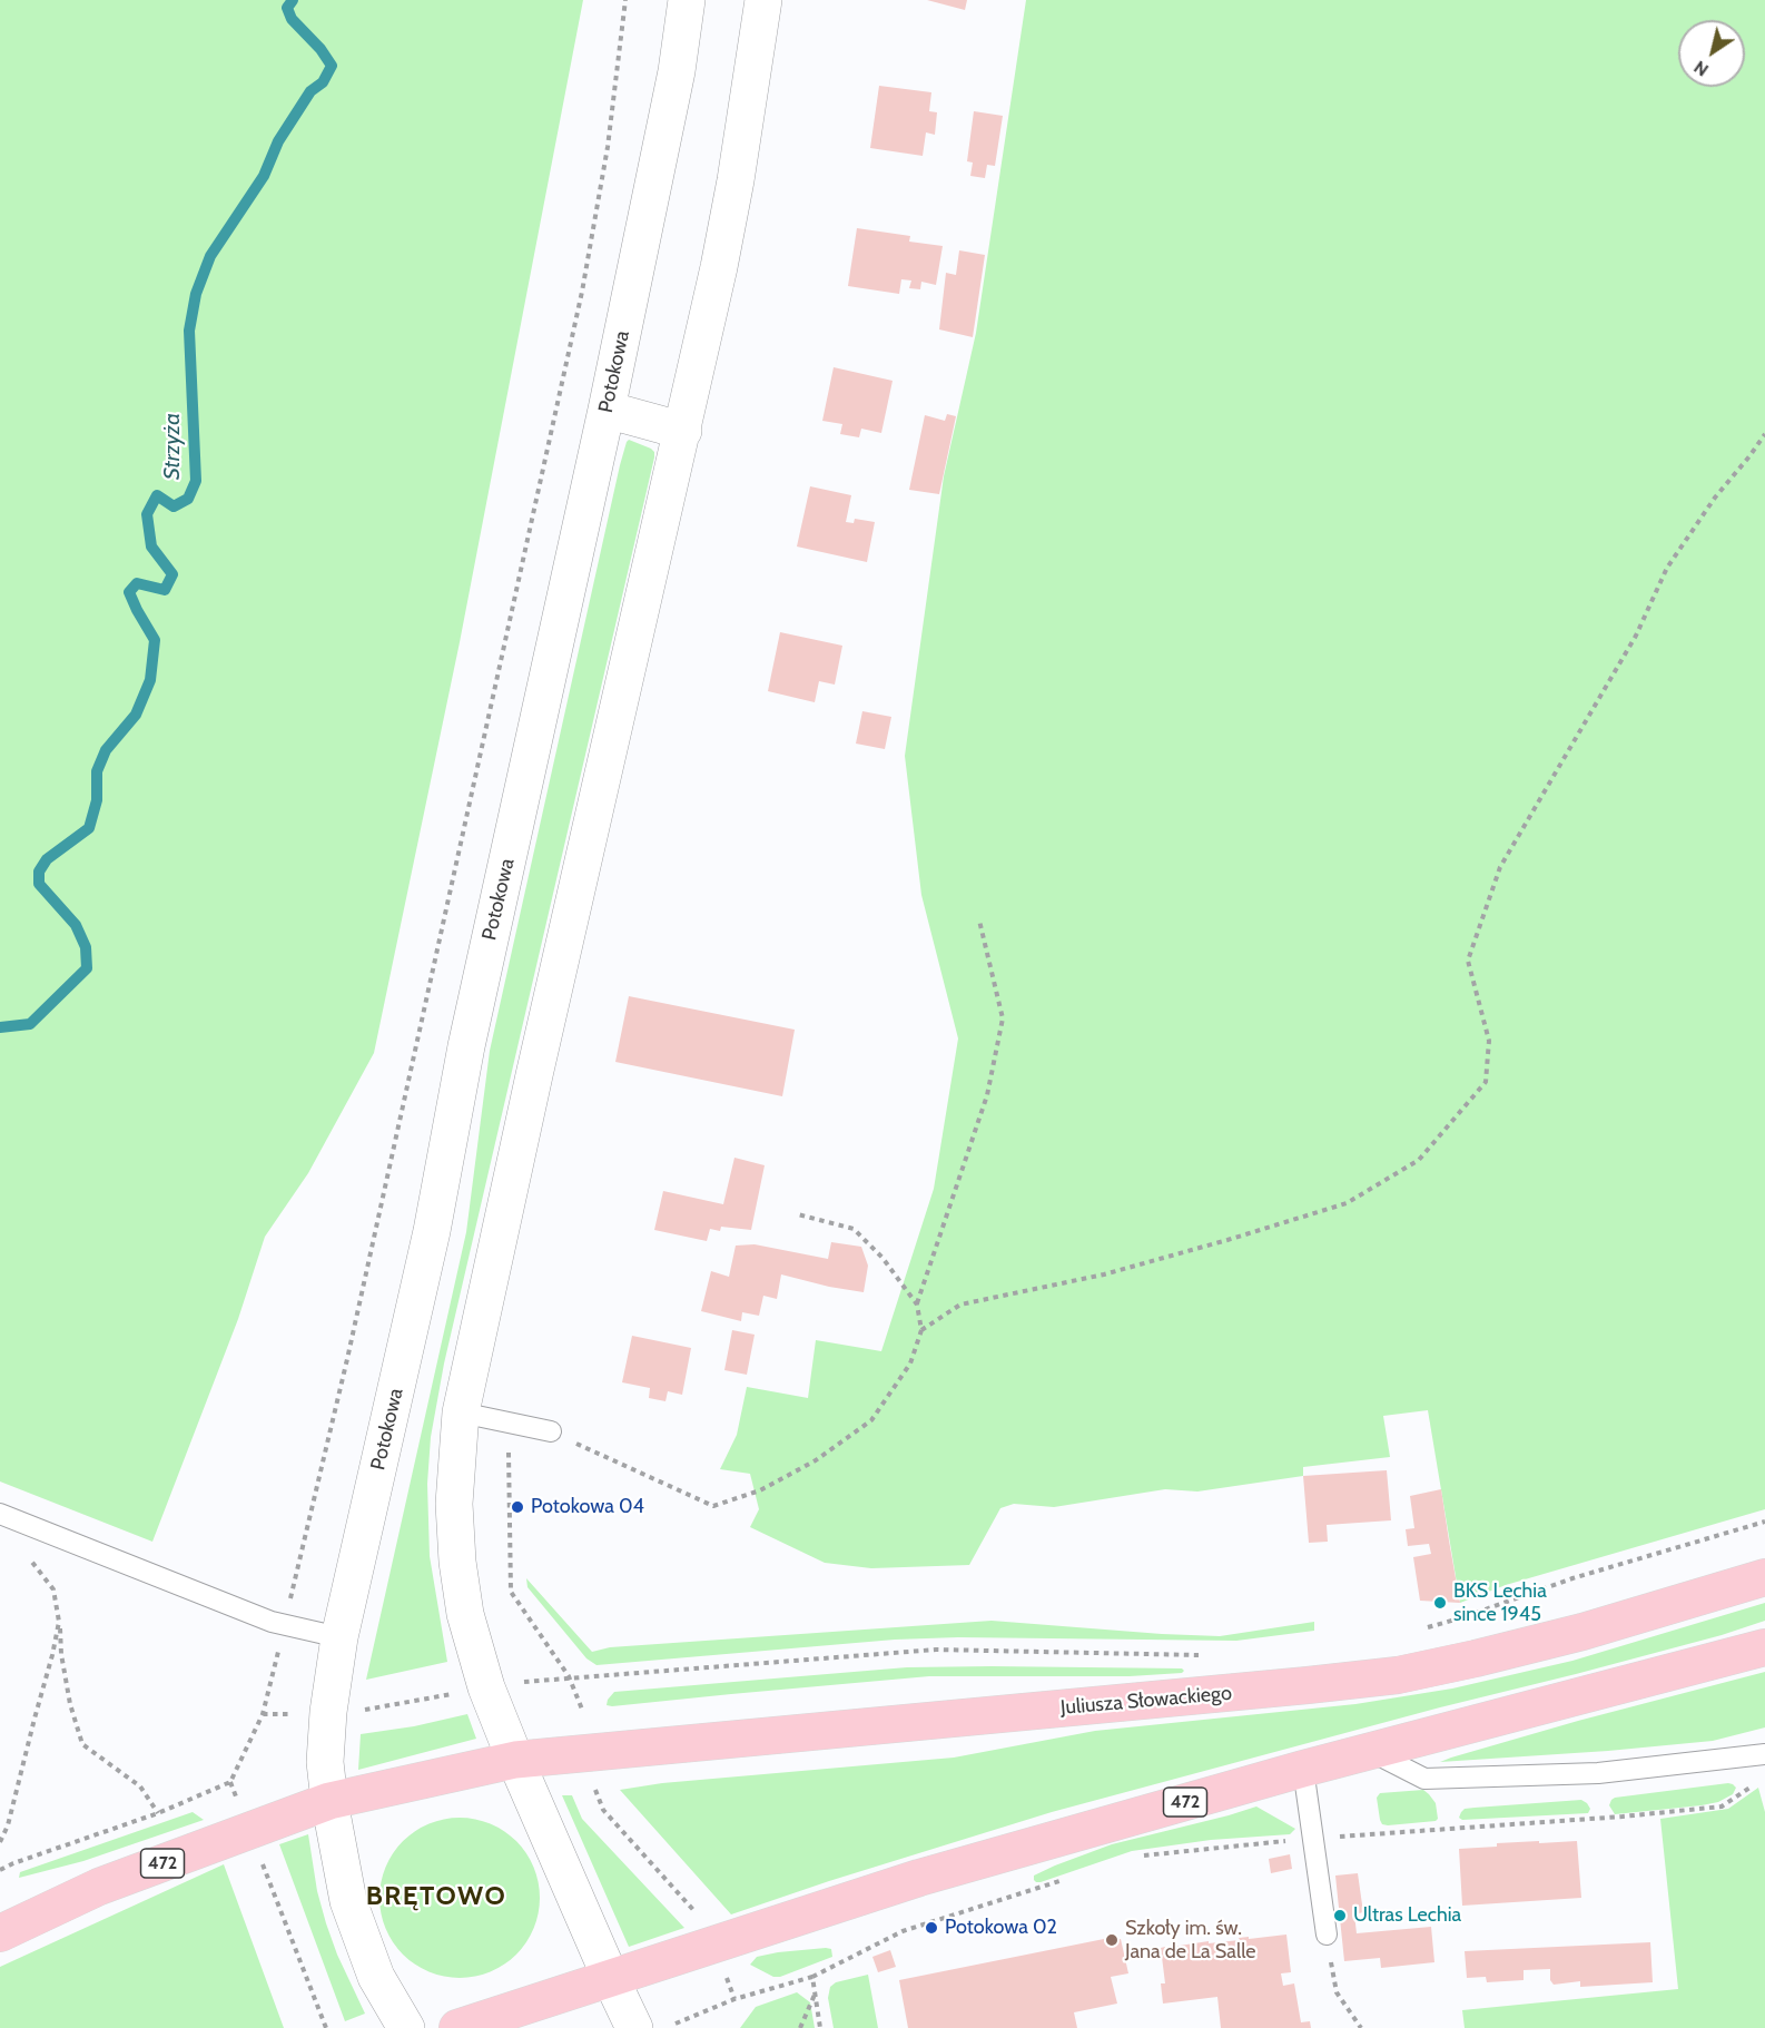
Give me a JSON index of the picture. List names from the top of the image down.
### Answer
{
  "streets": {
    "main road": ["Potokowa", "Juliusza Słowackiego", "472"]
  },
  "crossings": [
    ["Potokowa", "472"],
    ["Juliusza Słowackiego", "472"]
  ],
  "districts": ["BRĘTOWO"],
  "water": ["Strzyża"],
  "places": [
    "Potokowa 04",
    "BKS Lechia since 1945",
    "Ultras Lechia",
    "Potokowa 02",
    "Szkoły im. św. Jana de La Salle"
  ],
  "north": "bottom left"
}
